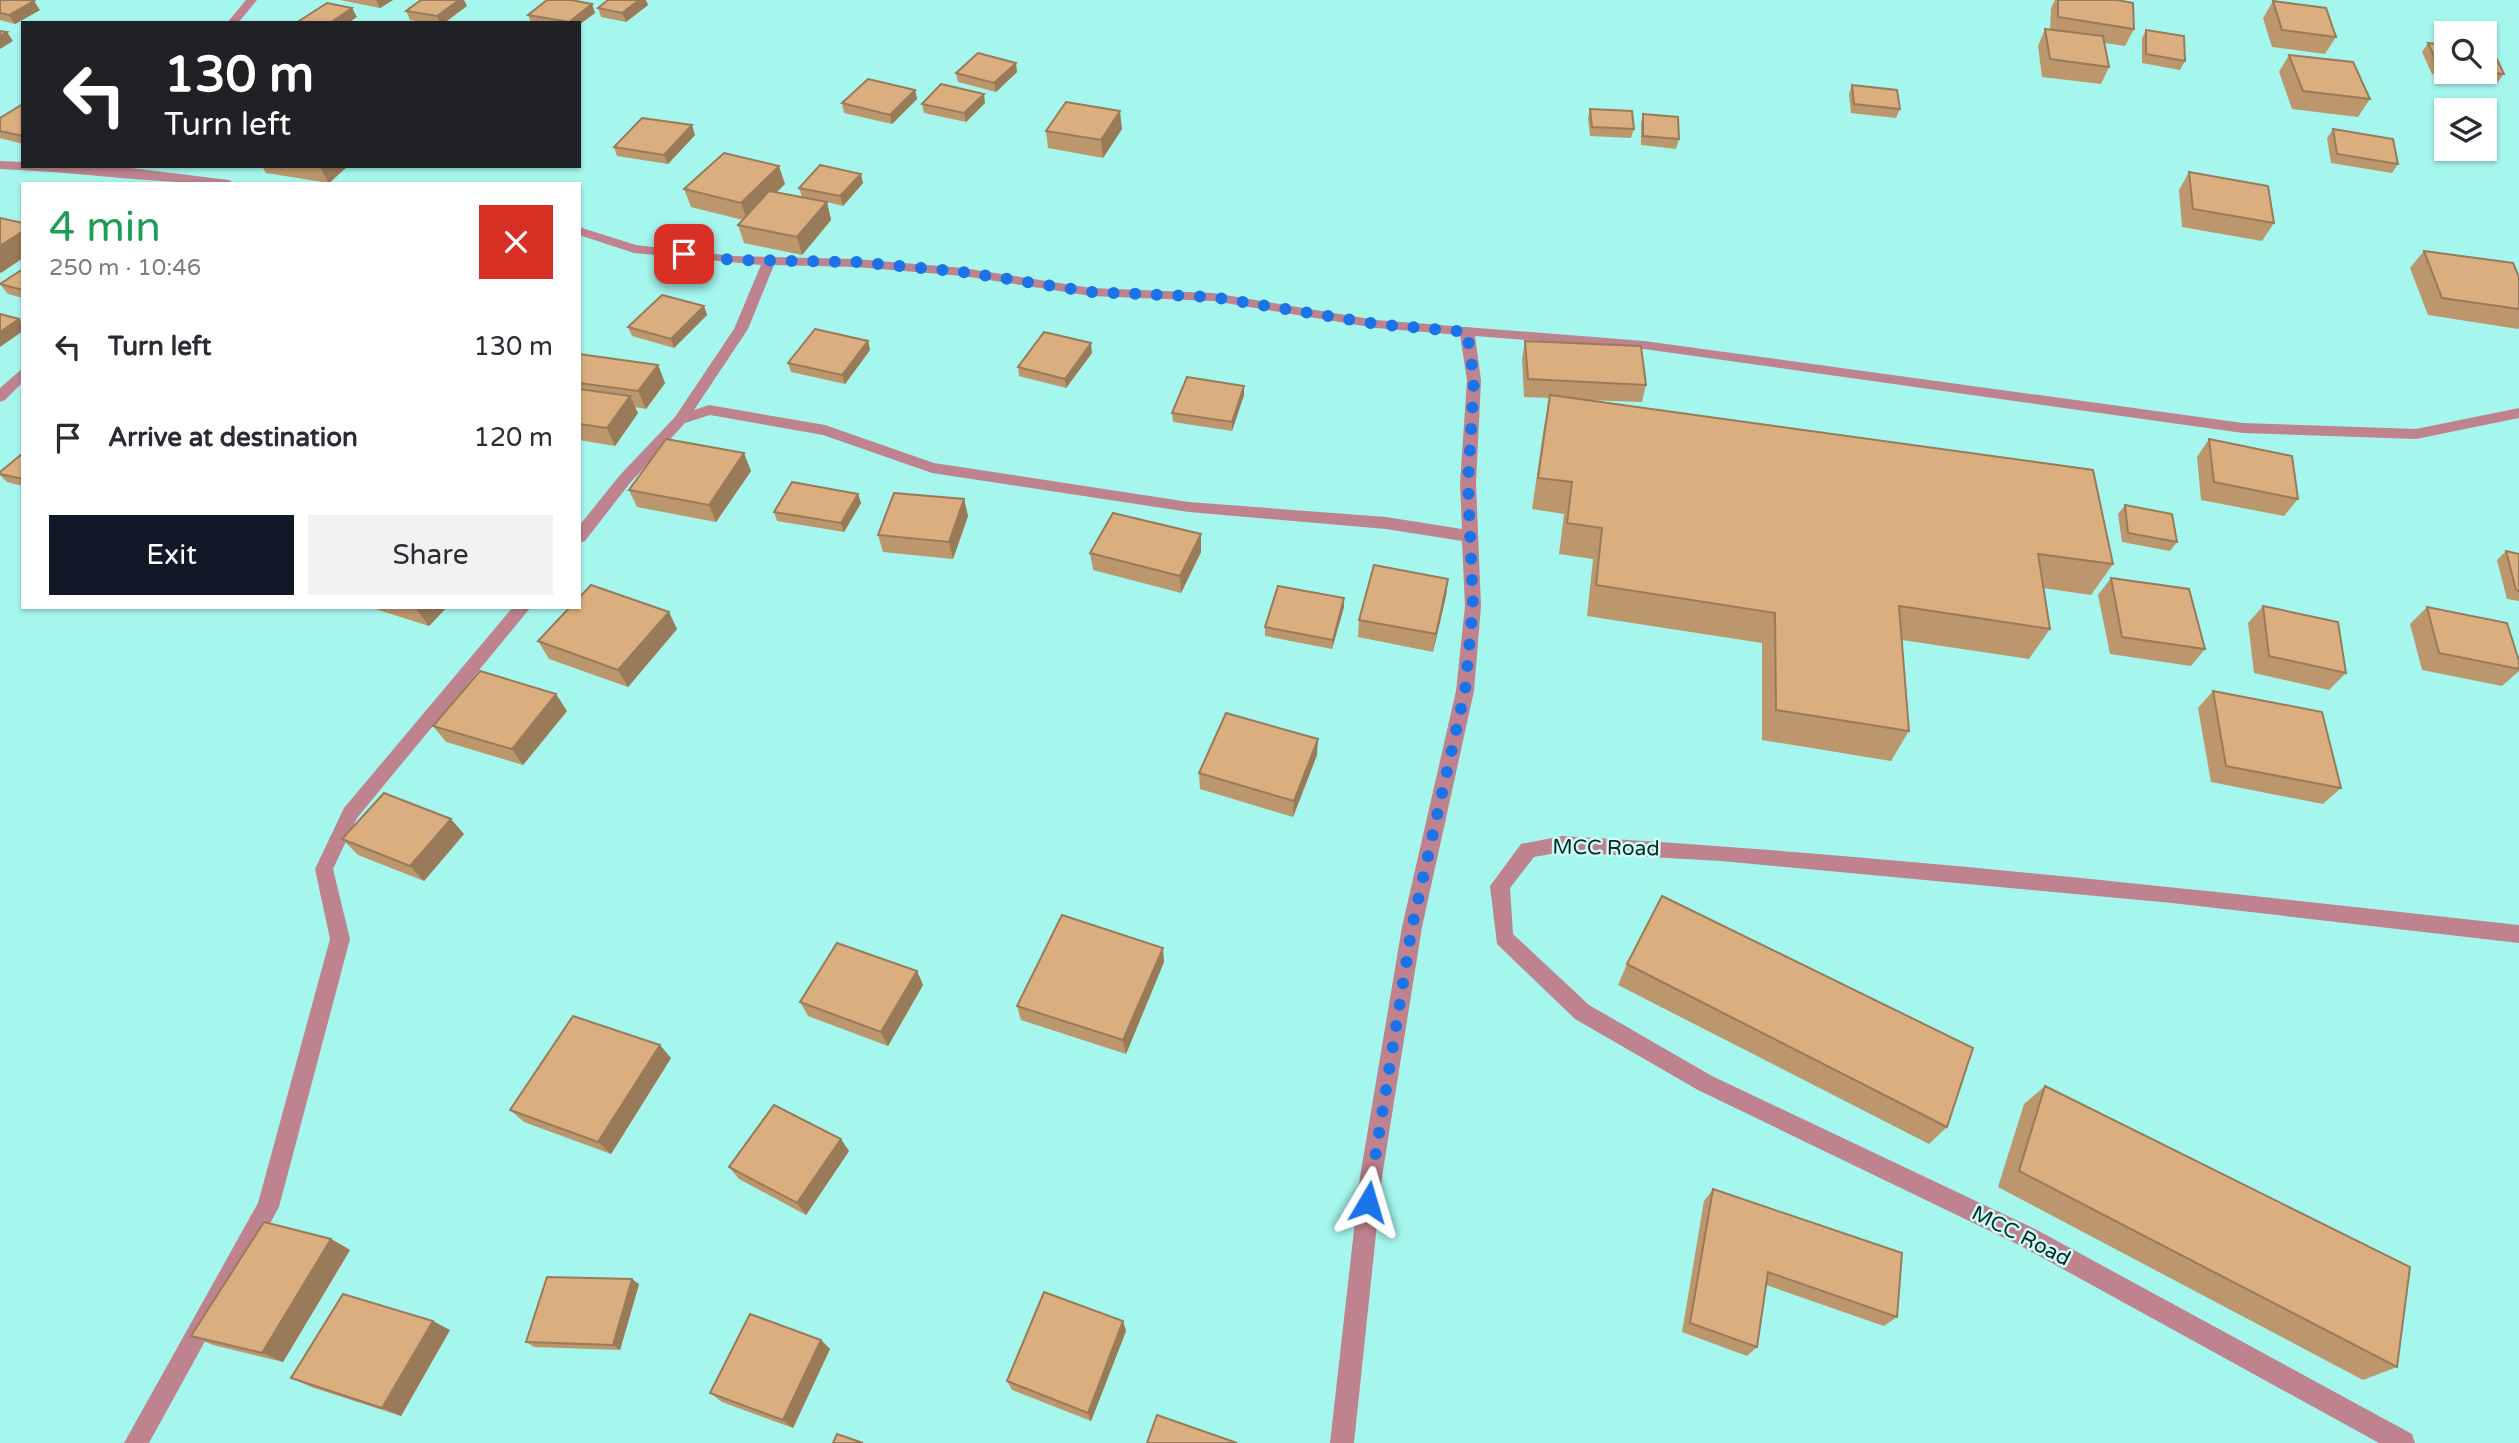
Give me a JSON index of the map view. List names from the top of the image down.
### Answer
{
  "streets": {
    "street": ["MCC Road"]
  },
  "page": {
    "turn": ["130 m", "Turn left"],
    "heading": ["4 min", "250 m · 10:46"],
    "list": [
      {
        "name": "Turn left",
        "value": "130 m"
      },
      {
        "name": "Arrive at destination",
        "value": "120 m"
      }
    ],
    "buttons": ["Exit", "Share"]
  }
}
